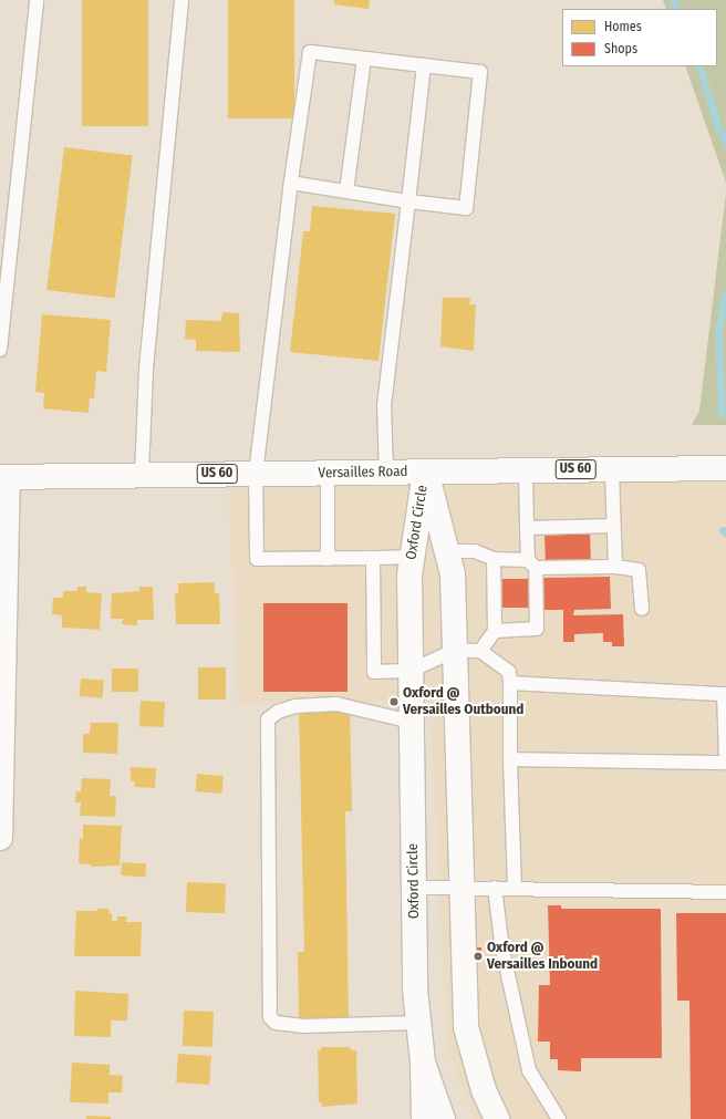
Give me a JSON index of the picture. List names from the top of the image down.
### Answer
{
  "streets": {
    "street": ["US 60", "Versailles Road", "Oxford Circle"]
  },
  "crossings": [
    ["Versailles Road", "Oxford Circle"]
  ],
  "places": ["Oxford @ Versailles Outbound", "Oxford @ Versailles Inbound"],
  "legend": ["Homes", "Shops"]
}
